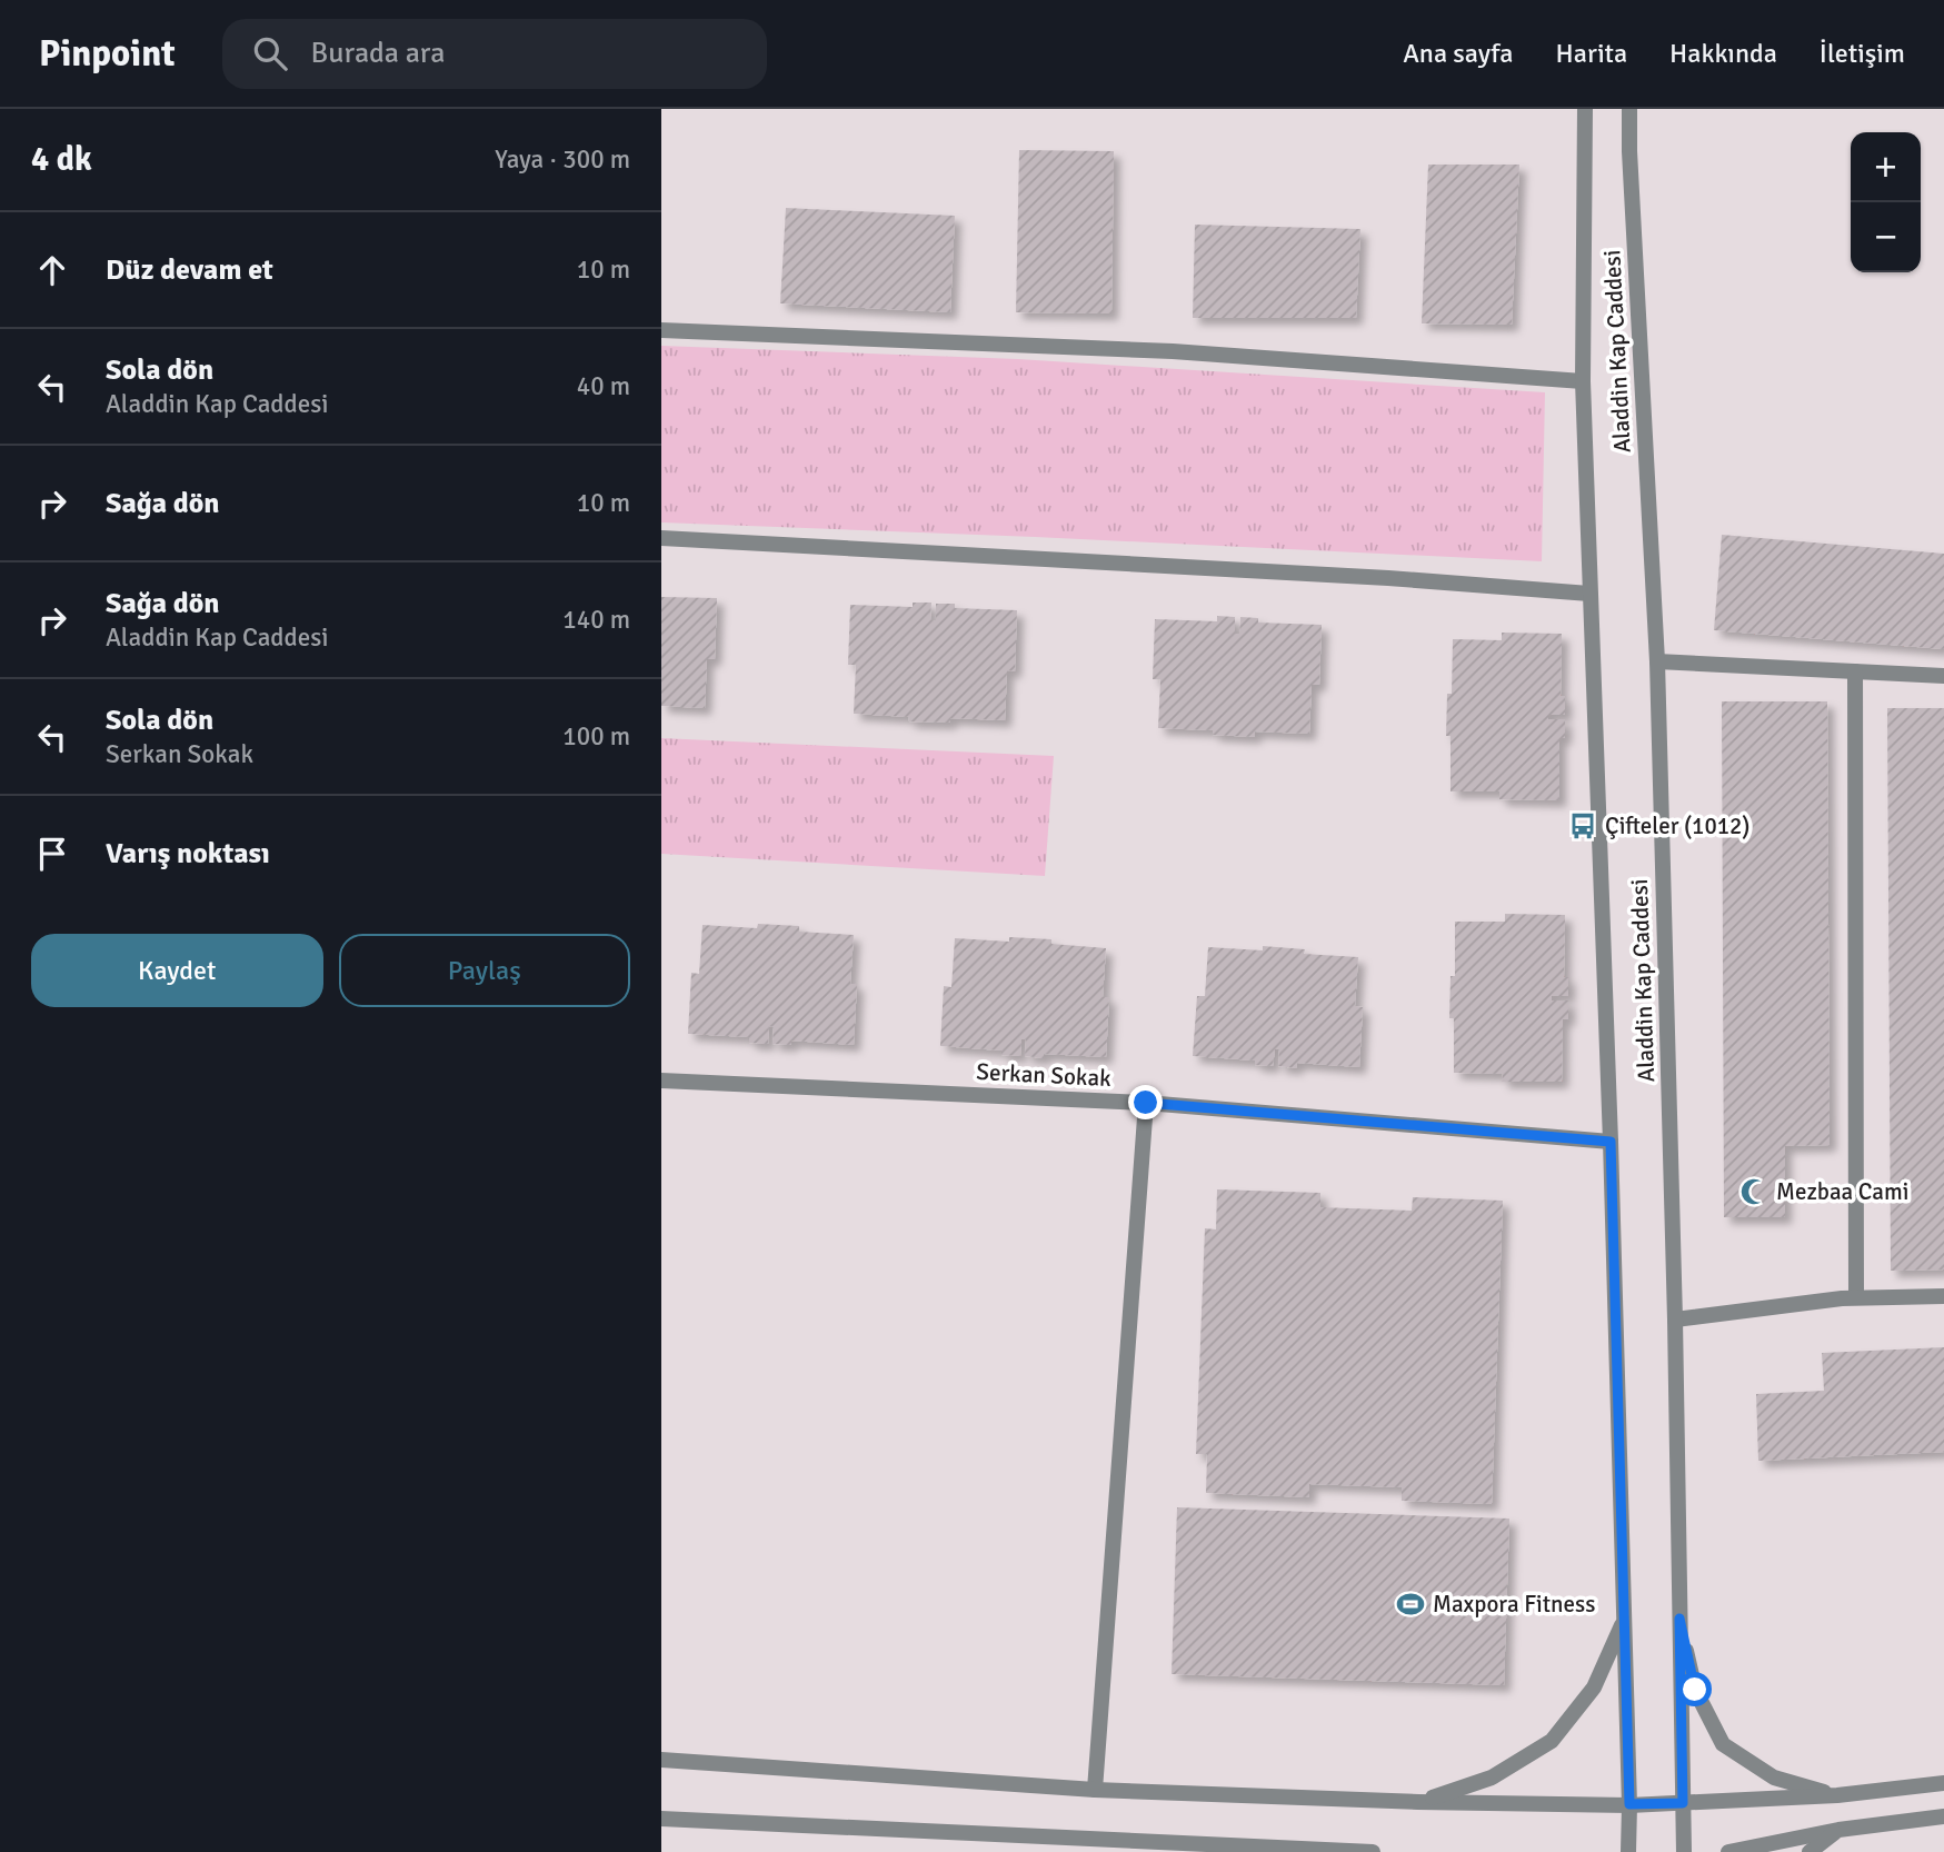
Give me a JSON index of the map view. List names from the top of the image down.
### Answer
{
  "streets": {
    "street": ["Aladdin Kap Caddesi", "Serkan Sokak"]
  },
  "crossings": [
    ["Aladdin Kap Caddesi", "Serkan Sokak"]
  ],
  "places": {
    "bus stop": ["Çifteler (1012)"],
    "mosque": ["Mezbaa Cami"],
    "sports": ["Maxpora Fitness"]
  },
  "page": {
    "header": "Pinpoint",
    "search": "Burada ara",
    "nav": [
      "Ana sayfa",
      "Harita",
      "Hakkında",
      "İletişim"
    ],
    "heading": ["4 dk", "Yaya · 300 m"],
    "map_buttons": ["+", "−"],
    "list": [
      ["Düz devam et", "10 m"],
      ["Sola dön", "Aladdin Kap Caddesi", "40 m"],
      ["Sağa dön", "10 m"],
      ["Sağa dön", "Aladdin Kap Caddesi", "140 m"],
      ["Sola dön", "Serkan Sokak", "100 m"],
      "Varış noktası"
    ],
    "buttons": ["Kaydet", "Paylaş"]
  }
}
